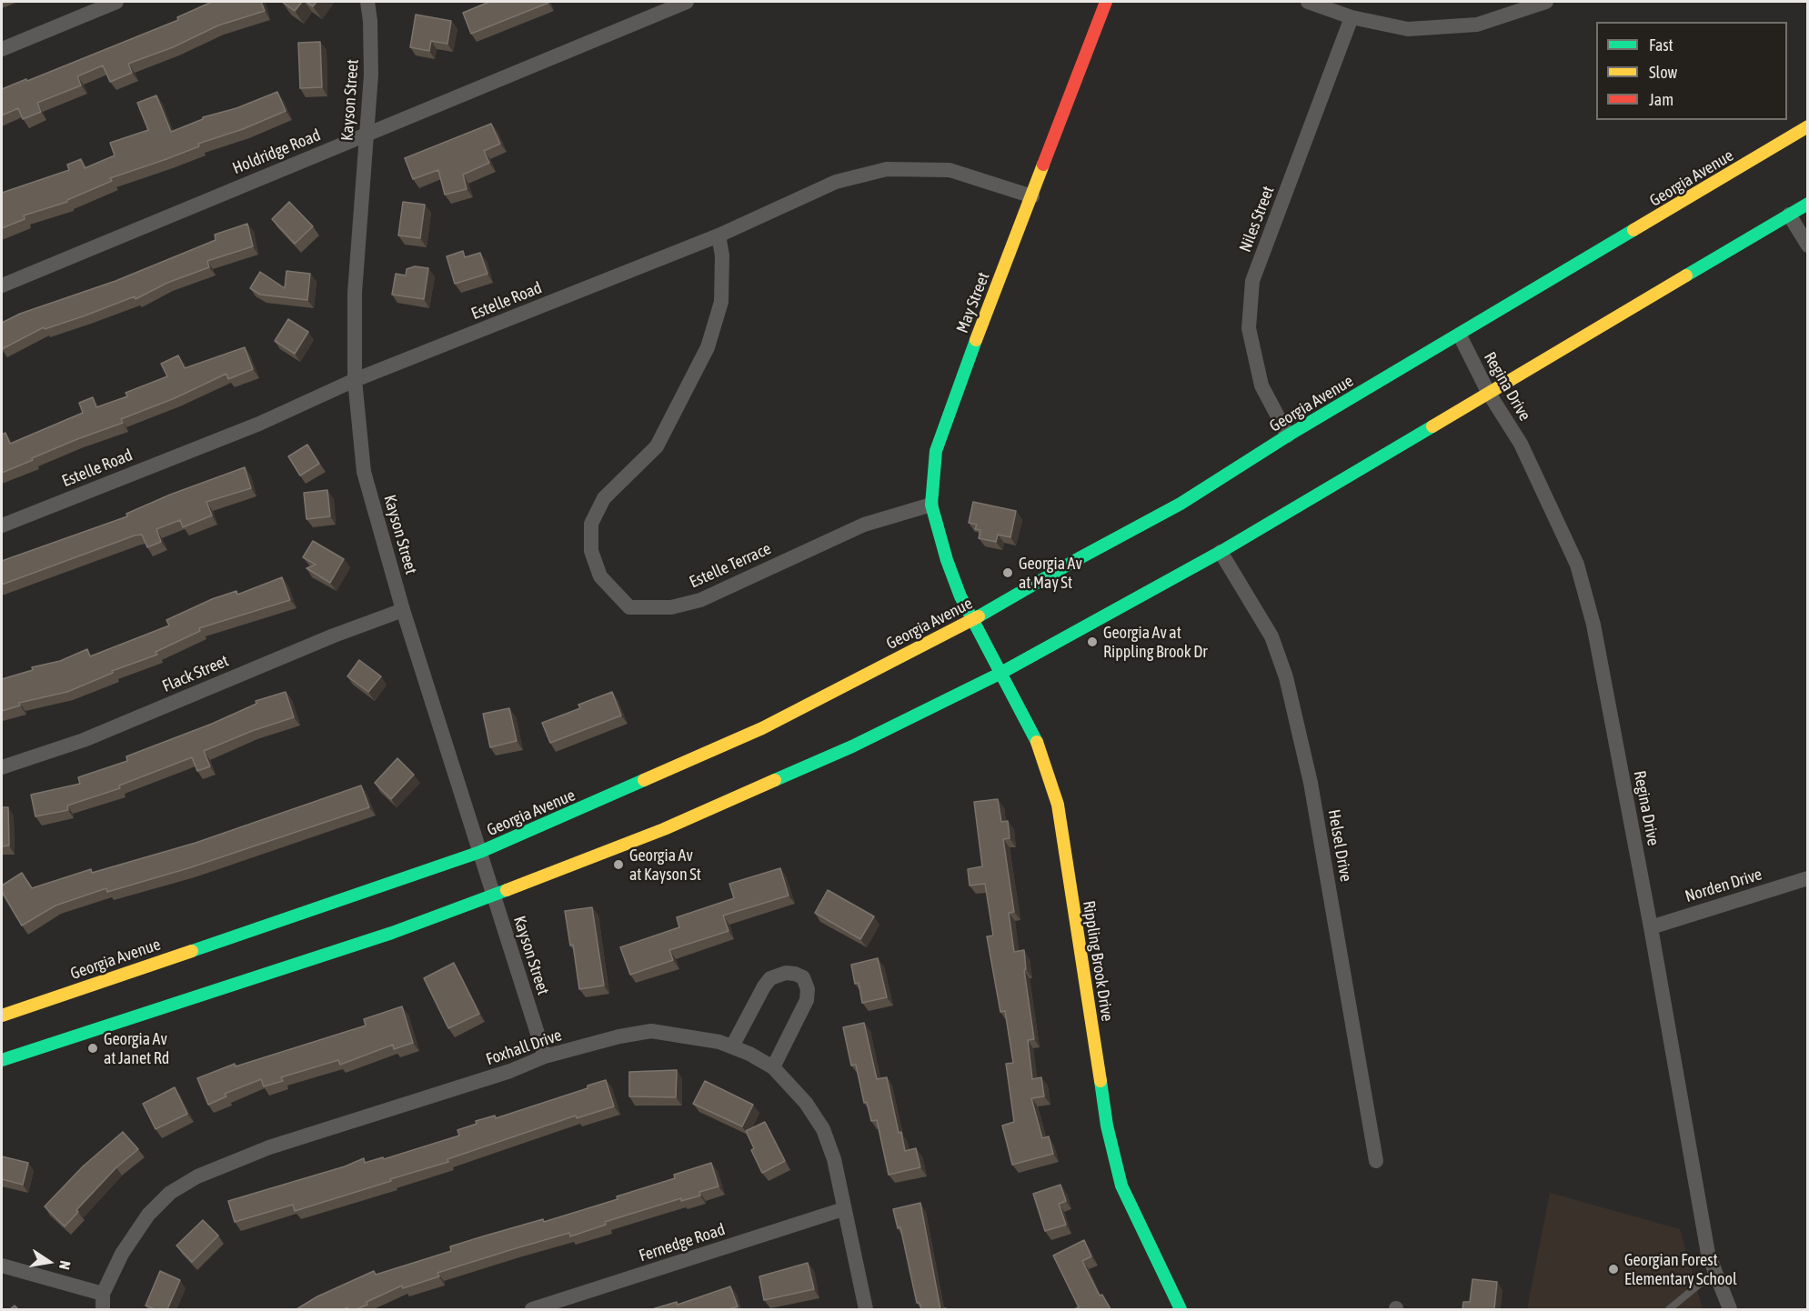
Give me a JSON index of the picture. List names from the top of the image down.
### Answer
{
  "streets": {
    "main road": ["Georgia Avenue", "May Street", "Rippling Brook Drive"],
    "street": [
      "Kayson Street",
      "Holdridge Road",
      "Niles Street",
      "Estelle Road",
      "Regina Drive",
      "Estelle Terrace",
      "Flack Street",
      "Helsel Drive",
      "Norden Drive",
      "Foxhall Drive",
      "Fernedge Road"
    ]
  },
  "crossings": [
    ["Kayson Street", "Holdridge Road"],
    ["Kayson Street", "Georgia Avenue"],
    ["Kayson Street", "Estelle Road"],
    ["Kayson Street", "Flack Street"],
    ["Kayson Street", "Foxhall Drive"],
    ["Georgia Avenue", "Niles Street"],
    ["Georgia Avenue", "May Street"],
    ["Georgia Avenue", "Regina Drive"],
    ["Georgia Avenue", "Rippling Brook Drive"],
    ["Estelle Road", "May Street"],
    ["Estelle Road", "Estelle Terrace"],
    ["May Street", "Estelle Terrace"],
    ["May Street", "Rippling Brook Drive"],
    ["Regina Drive", "Norden Drive"],
    ["Foxhall Drive", "Fernedge Road"]
  ],
  "places": [
    "Georgia Av at May St",
    "Georgia Av at Rippling Brook Dr",
    "Georgia Av at Kayson St",
    "Georgia Av at Janet Rd",
    "Georgian Forest Elementary School"
  ],
  "legend": ["Fast", "Slow", "Jam"],
  "north": "right"
}
